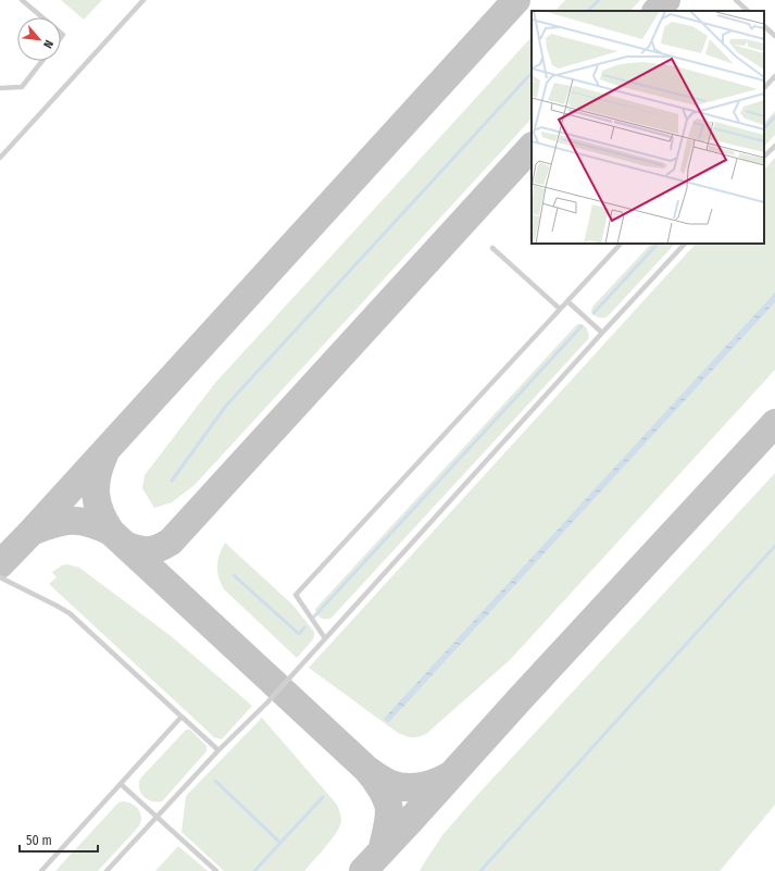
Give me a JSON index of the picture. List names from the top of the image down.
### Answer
{
  "scale_bar": "50 m",
  "north": "bottom right"
}
